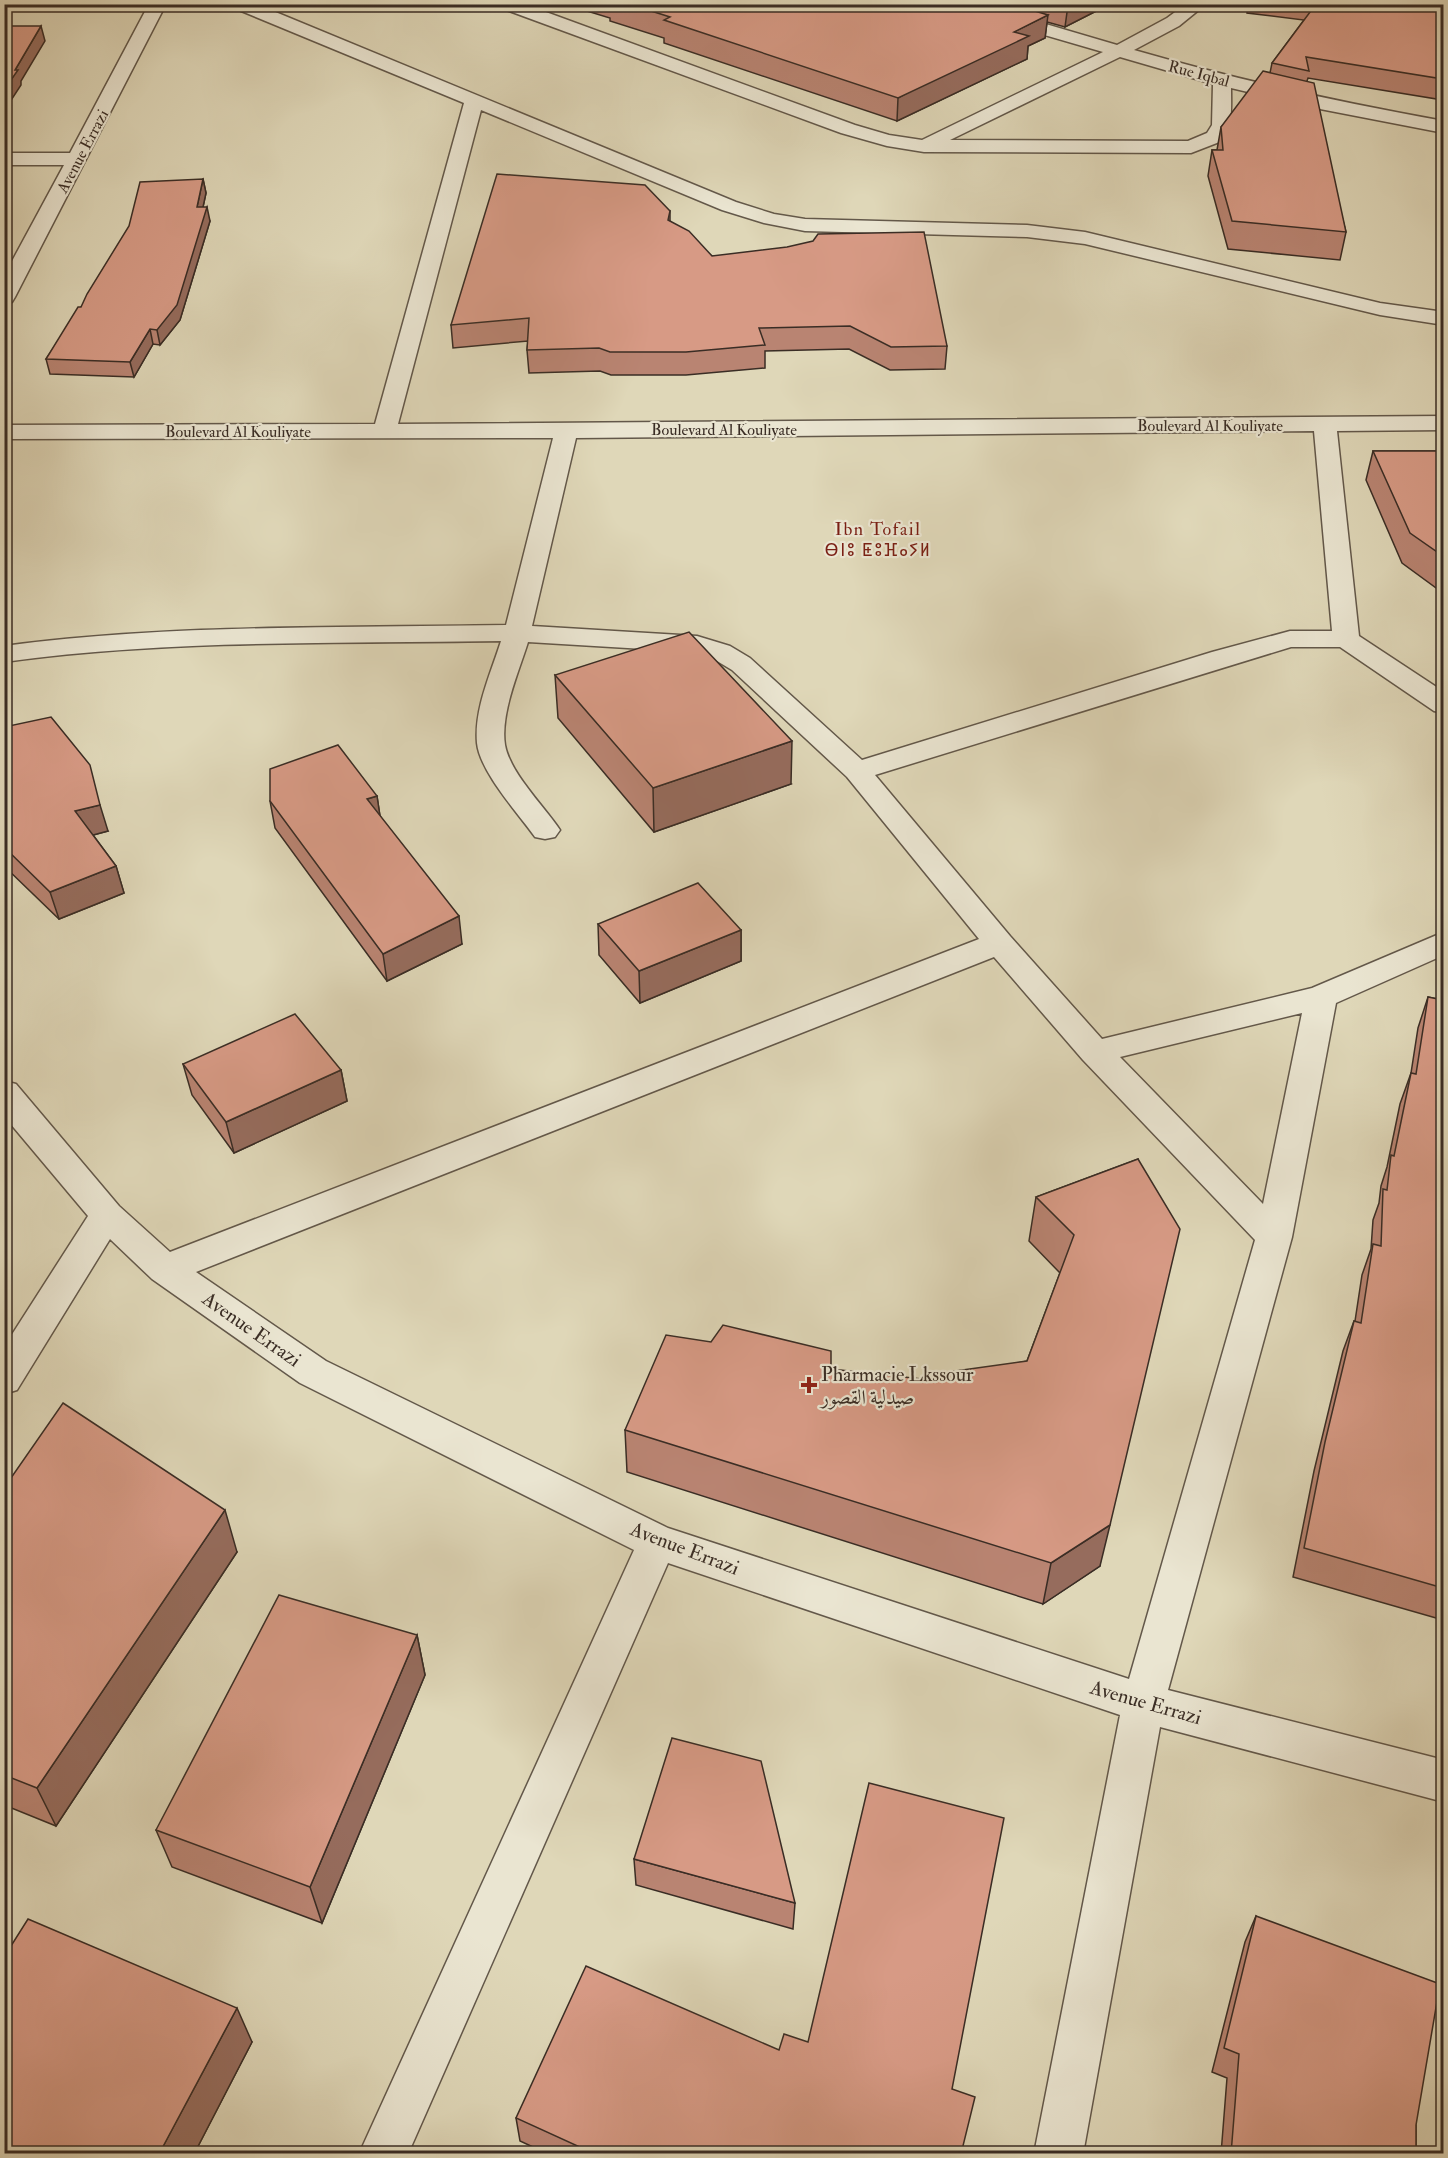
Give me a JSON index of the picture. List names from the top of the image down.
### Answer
{
  "streets": {
    "street": ["Rue Iqbal", "Avenue Errazi", "Boulevard Al Kouliyate"]
  },
  "districts": ["Ibn Tofail ⴱⵏⵓ ⵟⵓⴼⴰⵢⵍ"],
  "places": {
    "health": ["Pharmacie Lkssour صيدلية القصور"]
  }
}
